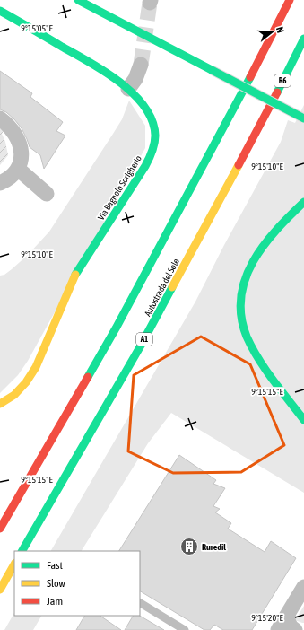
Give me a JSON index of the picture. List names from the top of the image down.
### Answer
{
  "streets": {
    "main road": [
      "R6",
      "Via Bagnolo Sorigherio",
      "Autostrada del Sole",
      "A1"
    ]
  },
  "crossings": [
    ["R6", "Autostrada del Sole"]
  ],
  "places": {
    "building": ["Ruredil"]
  },
  "legend": ["Fast", "Slow", "Jam"],
  "north": "right",
  "coordinates": [
    "9°15'05\"E",
    "9°15'10\"E",
    "9°15'15\"E",
    "9°15'20\"E"
  ]
}
